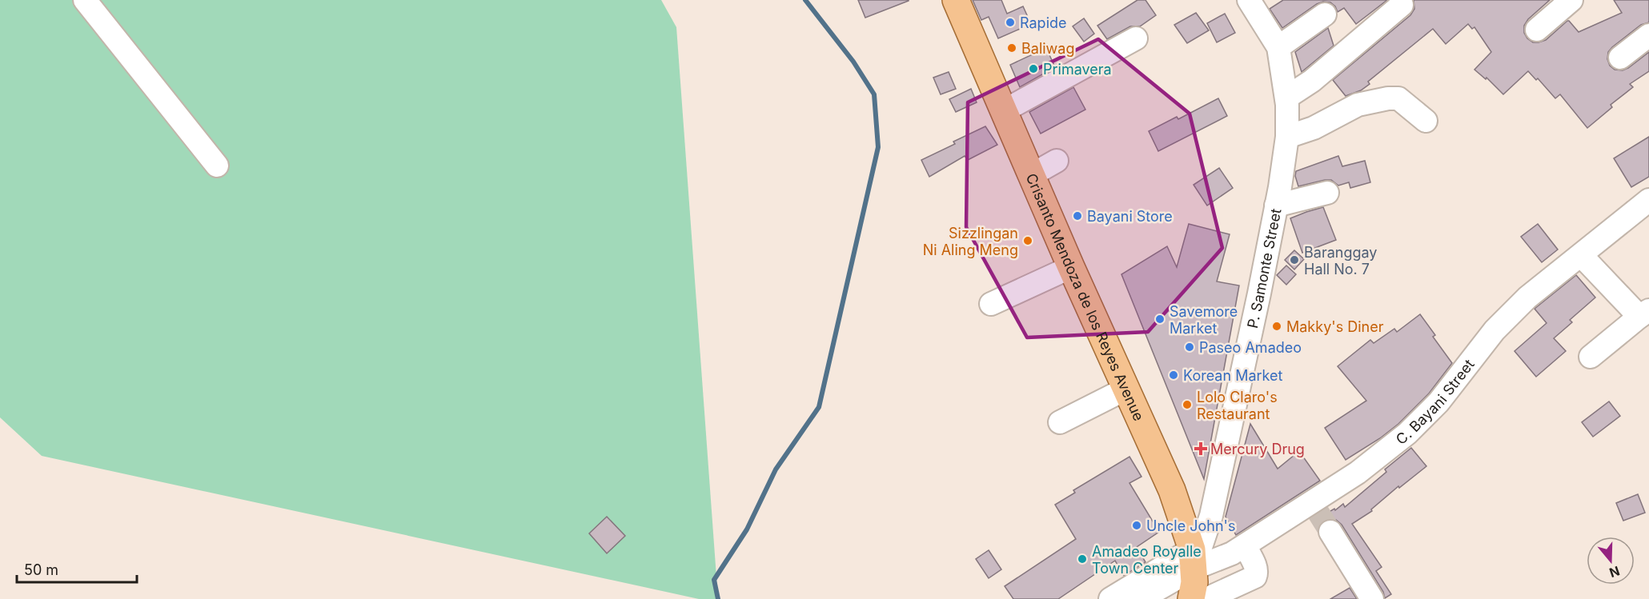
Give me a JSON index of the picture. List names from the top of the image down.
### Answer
{
  "streets": {
    "main road": ["Crisanto Mendoza de los Reyes Avenue"],
    "street": ["P. Samonte Street", "C. Bayani Street"]
  },
  "crossings": [
    ["P. Samonte Street", "Crisanto Mendoza de los Reyes Avenue"],
    ["P. Samonte Street", "C. Bayani Street"],
    ["Crisanto Mendoza de los Reyes Avenue", "C. Bayani Street"]
  ],
  "places": {
    "other": [
      "Rapide",
      "Baliwag",
      "Primavera",
      "Bayani Store",
      "Sizzlingan Ni Aling Meng",
      "Baranggay Hall No. 7",
      "Savemore Market",
      "Makky's Diner",
      "Paseo Amadeo",
      "Korean Market",
      "Lolo Claro's Restaurant",
      "Uncle John's",
      "Amadeo Royalle Town Center"
    ],
    "health": ["Mercury Drug"]
  },
  "scale_bar": "50 m",
  "north": "bottom"
}
